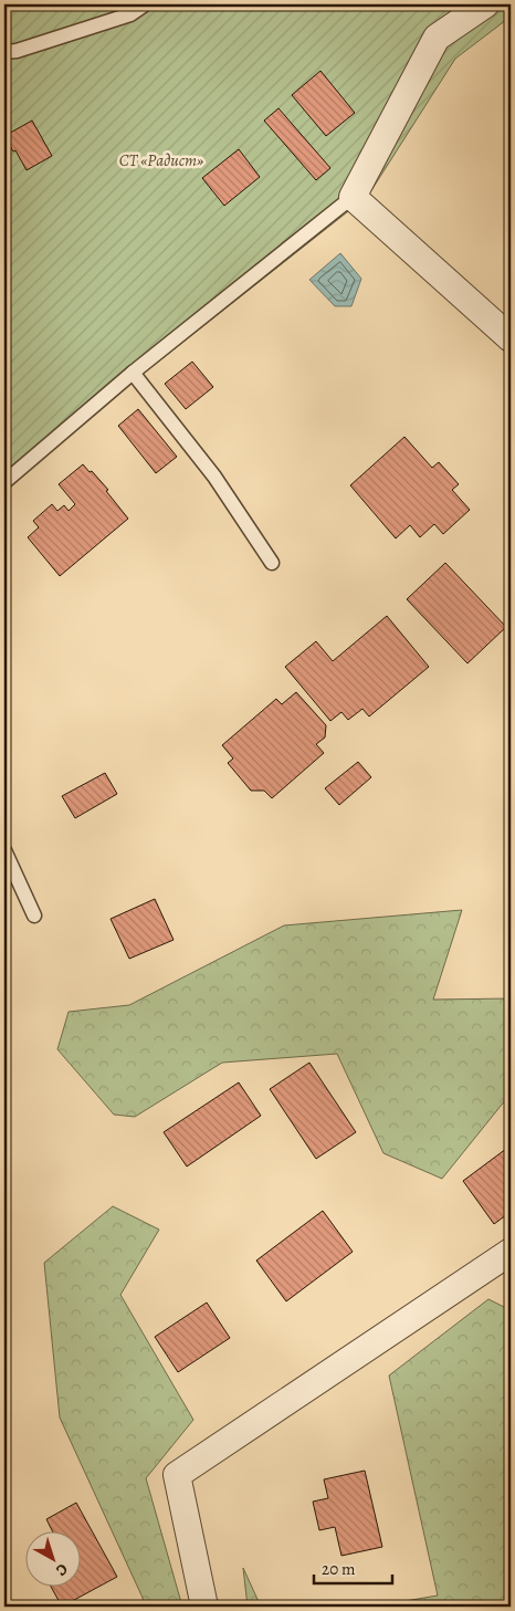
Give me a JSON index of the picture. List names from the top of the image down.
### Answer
{
  "parks": ["СТ «Радист»"],
  "scale_bar": "20 m",
  "north": "bottom right"
}
